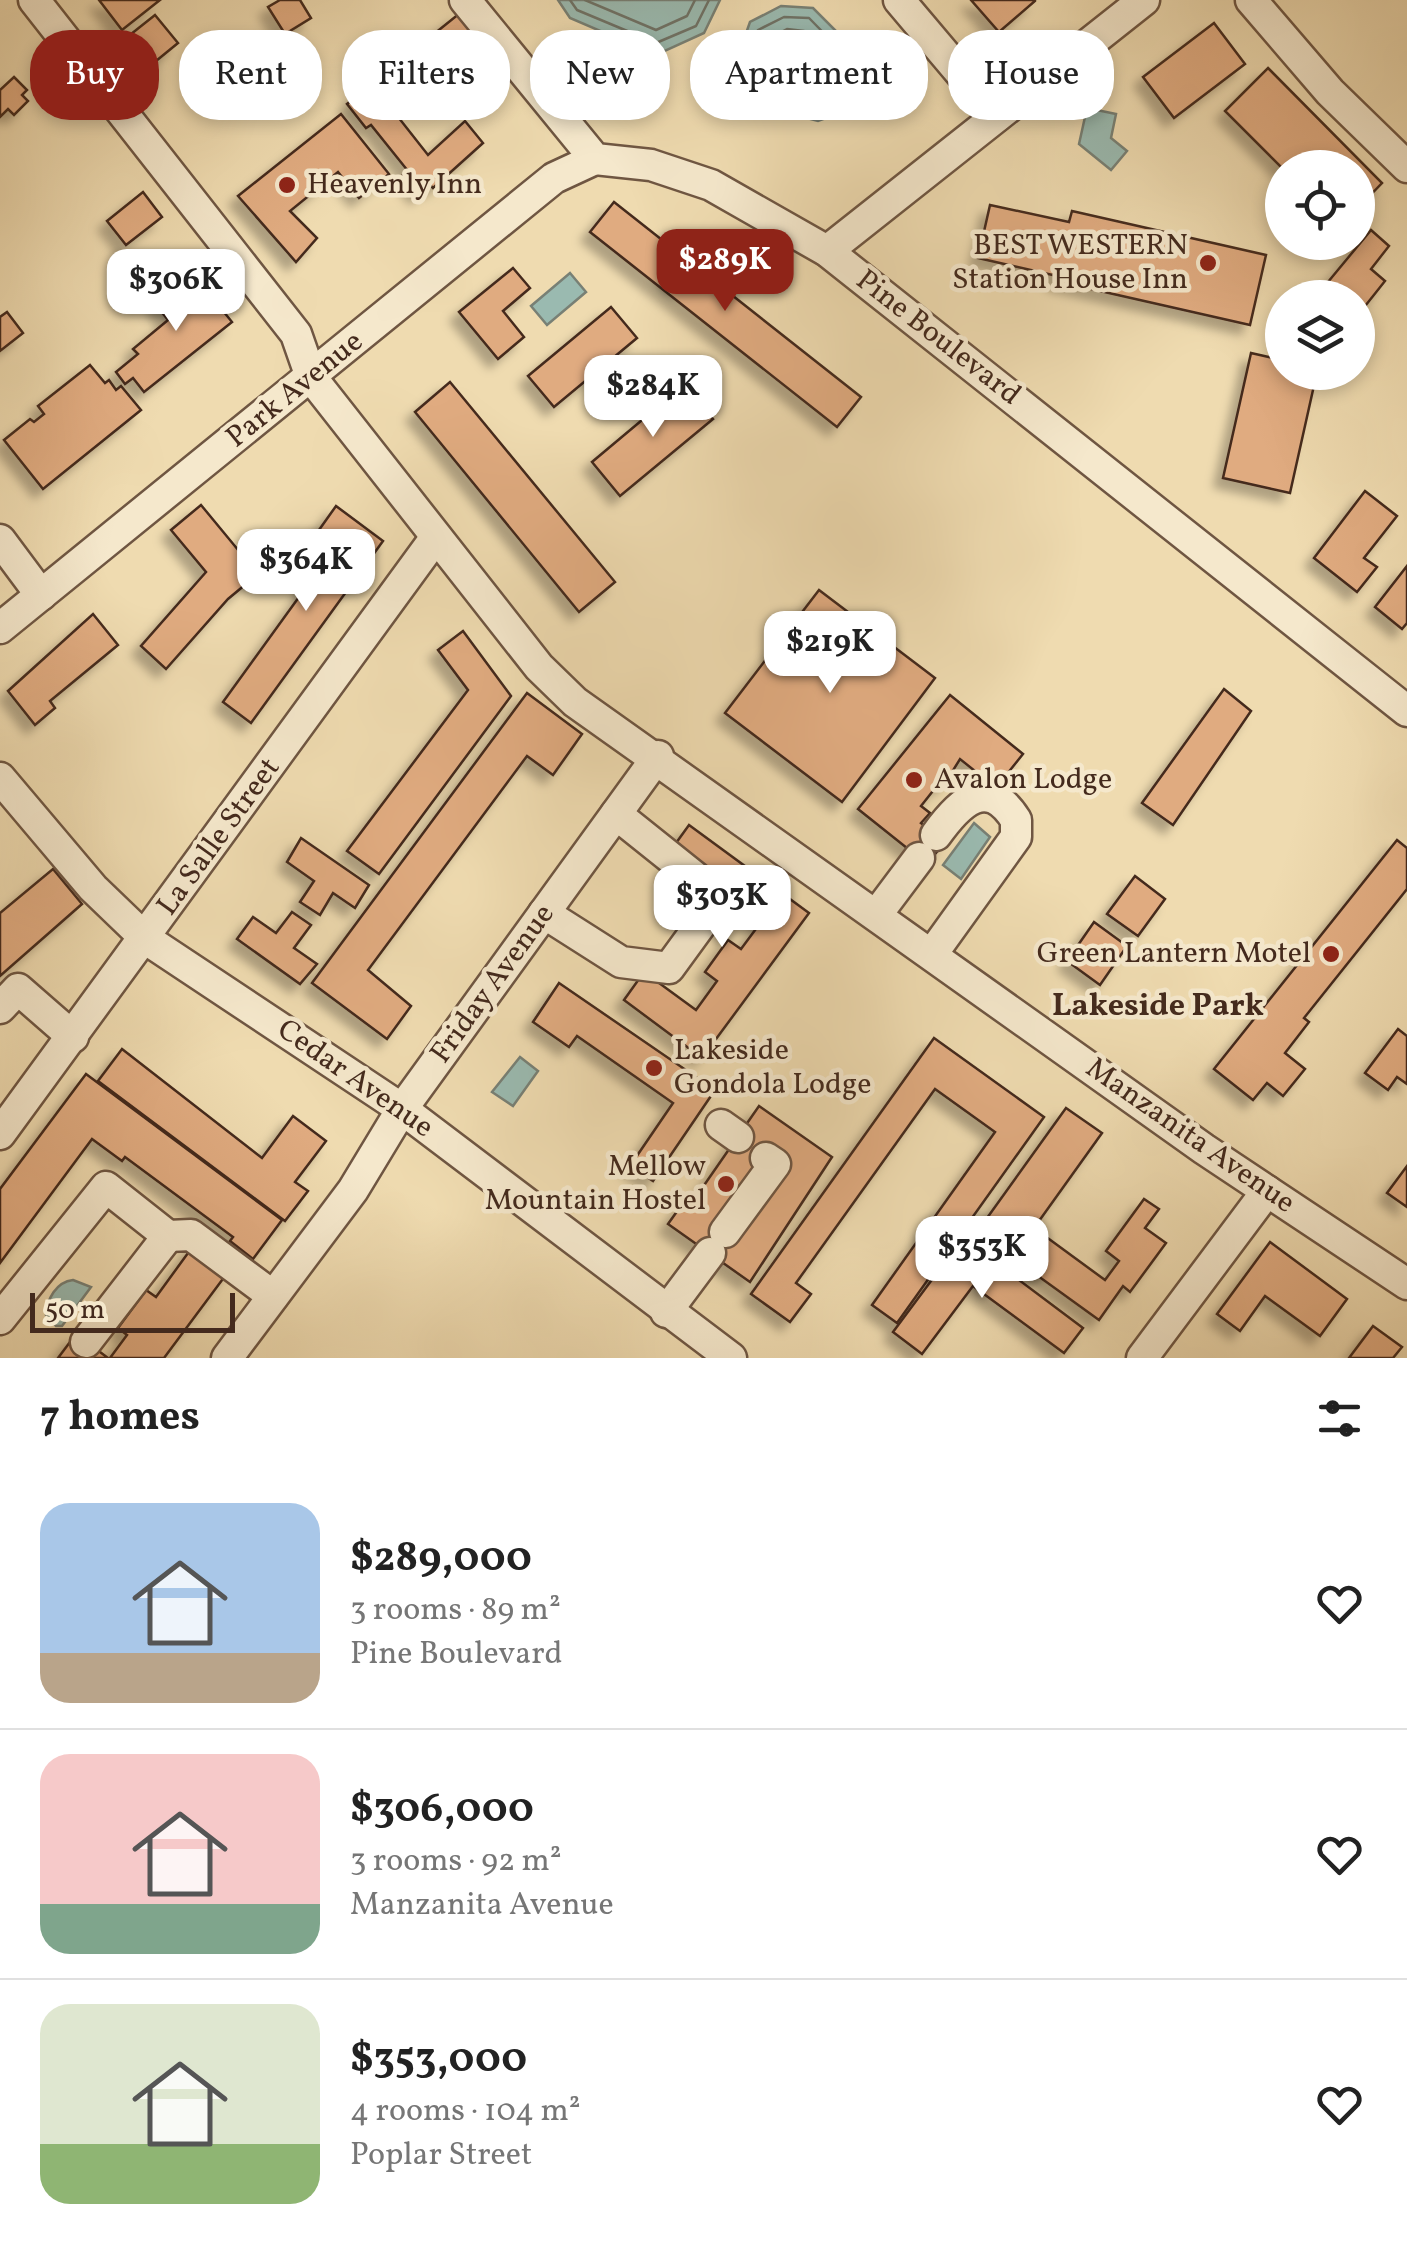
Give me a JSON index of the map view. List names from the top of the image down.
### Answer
{
  "streets": {
    "street": [
      "Pine Boulevard",
      "Park Avenue",
      "La Salle Street",
      "Friday Avenue",
      "Cedar Avenue",
      "Manzanita Avenue"
    ]
  },
  "crossings": [
    ["Pine Boulevard", "Park Avenue"],
    ["Park Avenue", "Manzanita Avenue"],
    ["La Salle Street", "Cedar Avenue"],
    ["La Salle Street", "Manzanita Avenue"],
    ["Friday Avenue", "Cedar Avenue"],
    ["Friday Avenue", "Manzanita Avenue"]
  ],
  "districts": ["Lakeside Park"],
  "places": [
    "Heavenly Inn",
    "BEST WESTERN Station House Inn",
    "Avalon Lodge",
    "Green Lantern Motel",
    "Lakeside Gondola Lodge",
    "Mellow Mountain Hostel"
  ],
  "scale_bar": "50 m",
  "page": {
    "chip": [
      "Buy",
      "Rent",
      "Filters",
      "New",
      "Apartment",
      "House"
    ],
    "price": [
      "$289K",
      "$306K",
      "$284K",
      "$364K",
      "$219K",
      "$303K",
      "$353K"
    ],
    "scale": "50 m",
    "heading": "7 homes",
    "list": [
      {
        "name": "$289,000",
        "note": "3 rooms · 89 m² · Pine Boulevard"
      },
      {
        "name": "$306,000",
        "note": "3 rooms · 92 m² · Manzanita Avenue"
      },
      {
        "name": "$353,000",
        "note": "4 rooms · 104 m² · Poplar Street"
      }
    ]
  }
}
